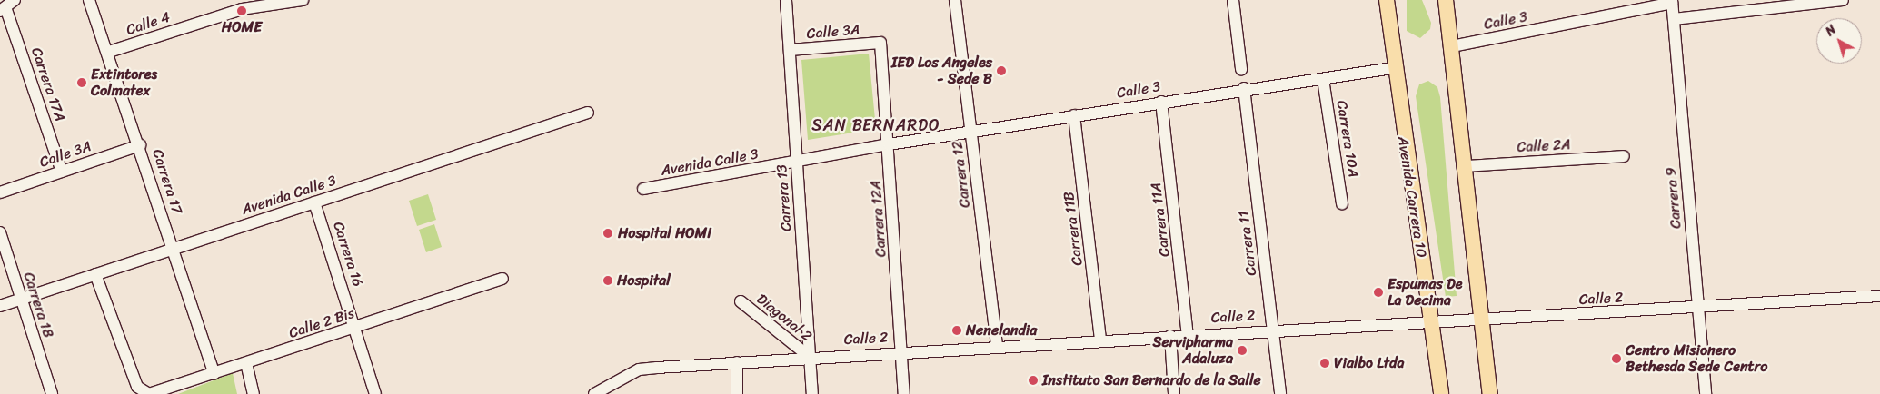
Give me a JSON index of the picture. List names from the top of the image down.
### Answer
{
  "streets": {
    "main road": ["Avenida Carrera 10"],
    "street": [
      "Calle 3",
      "Calle 4",
      "Calle 3A",
      "Carrera 17A",
      "Carrera 10A",
      "Calle 2A",
      "Avenida Calle 3",
      "Carrera 12",
      "Carrera 17",
      "Carrera 13",
      "Carrera 9",
      "Carrera 12A",
      "Carrera 11A",
      "Carrera 11B",
      "Carrera 11",
      "Carrera 16",
      "Calle 2",
      "Carrera 18",
      "Diagonal 2",
      "Calle 2 Bis"
    ]
  },
  "crossings": [
    ["Calle 3", "Carrera 10A"],
    ["Calle 3", "Avenida Calle 3"],
    ["Calle 3", "Carrera 12"],
    ["Calle 3", "Avenida Carrera 10"],
    ["Calle 3", "Carrera 9"],
    ["Calle 3", "Carrera 12A"],
    ["Calle 3", "Carrera 11A"],
    ["Calle 3", "Carrera 11B"],
    ["Calle 3", "Carrera 11"],
    ["Calle 4", "Carrera 17"],
    ["Calle 3A", "Carrera 17A"],
    ["Calle 3A", "Carrera 17"],
    ["Calle 3A", "Carrera 13"],
    ["Calle 3A", "Carrera 12A"],
    ["Avenida Calle 3", "Carrera 17"],
    ["Avenida Calle 3", "Carrera 13"],
    ["Avenida Calle 3", "Carrera 12A"],
    ["Avenida Calle 3", "Carrera 16"],
    ["Avenida Calle 3", "Carrera 18"],
    ["Carrera 12", "Calle 2"],
    ["Carrera 17", "Calle 2 Bis"],
    ["Avenida Carrera 10", "Calle 2"],
    ["Carrera 13", "Calle 2"],
    ["Carrera 13", "Diagonal 2"],
    ["Carrera 9", "Calle 2"],
    ["Carrera 12A", "Calle 2"],
    ["Carrera 11A", "Calle 2"],
    ["Carrera 11B", "Calle 2"],
    ["Carrera 11", "Calle 2"],
    ["Carrera 16", "Calle 2 Bis"],
    ["Calle 2", "Diagonal 2"]
  ],
  "districts": ["SAN BERNARDO"],
  "places": [
    "HOME",
    "IED Los Angeles - Sede B",
    "Extintores Colmatex",
    "Hospital HOMI",
    "Hospital",
    "Espumas De La Decima",
    "Nenelandia",
    "Servipharma Adaluza",
    "Centro Misionero Bethesda Sede Centro",
    "Vialbo Ltda",
    "Instituto San Bernardo de la Salle"
  ],
  "north": "top left"
}
